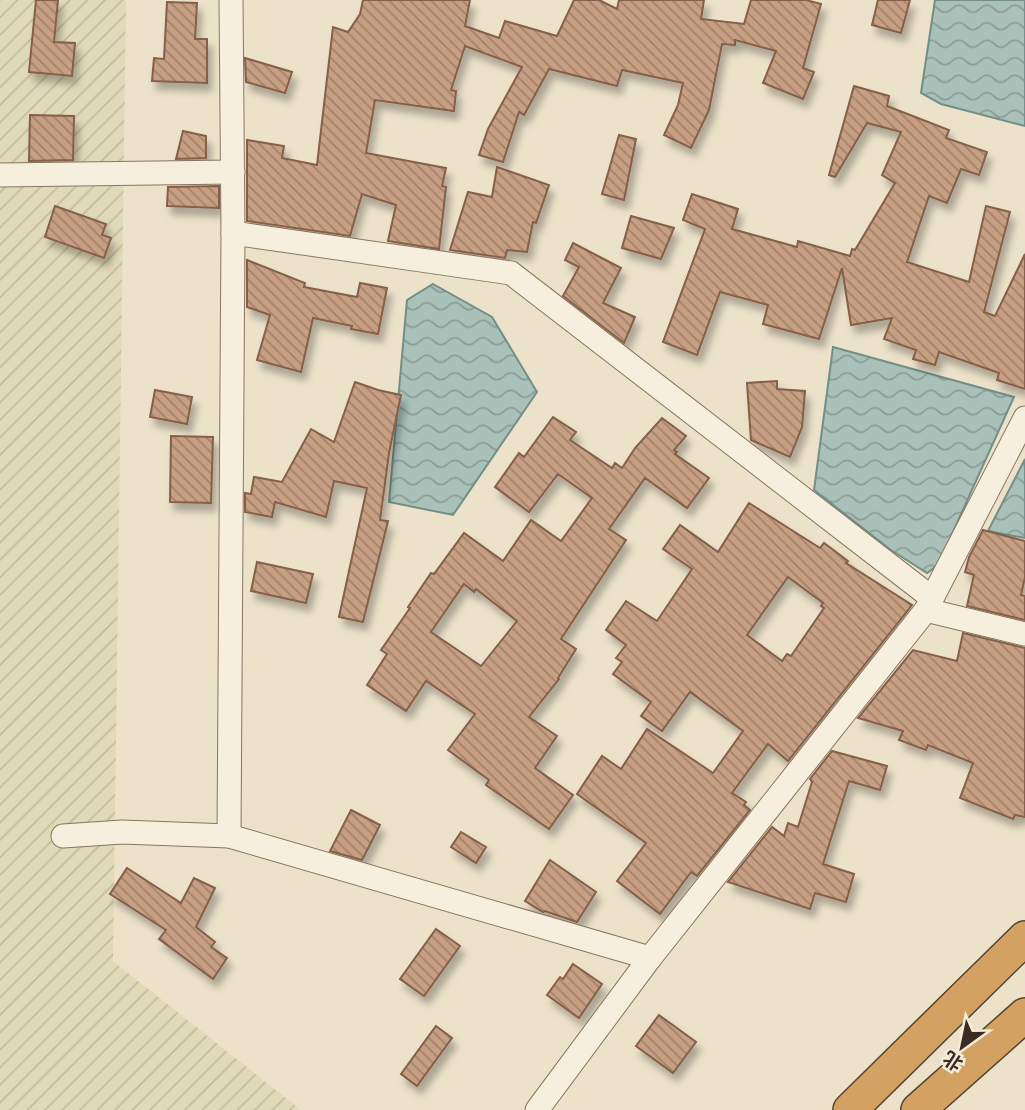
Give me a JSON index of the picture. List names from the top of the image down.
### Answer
{
  "north": "bottom left"
}
